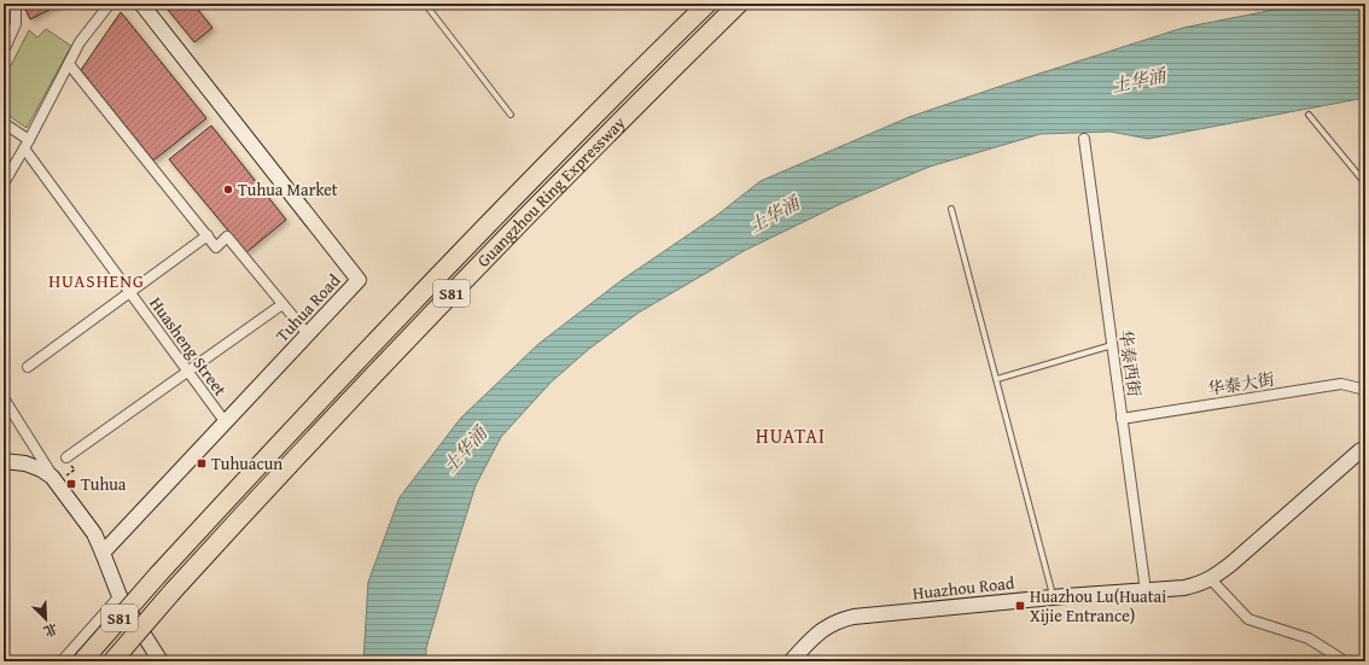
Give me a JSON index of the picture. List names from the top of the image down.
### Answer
{
  "streets": {
    "highway": ["Guangzhou Ring Expressway", "S81"],
    "main road": ["Tuhua Road", "Huazhou Road"],
    "street": ["Huasheng Street", "华泰西街", "华泰大街"]
  },
  "crossings": [
    ["Tuhua Road", "Huasheng Street"],
    ["华泰西街", "华泰大街"],
    ["华泰西街", "Huazhou Road"]
  ],
  "districts": ["HUASHENG", "HUATAI"],
  "water": ["土华涌"],
  "places": {
    "other": ["Tuhua Market"],
    "transit": ["Tuhuacun", "Tuhua", "Huazhou Lu(Huatai Xijie Entrance)"]
  },
  "north": "bottom right"
}
